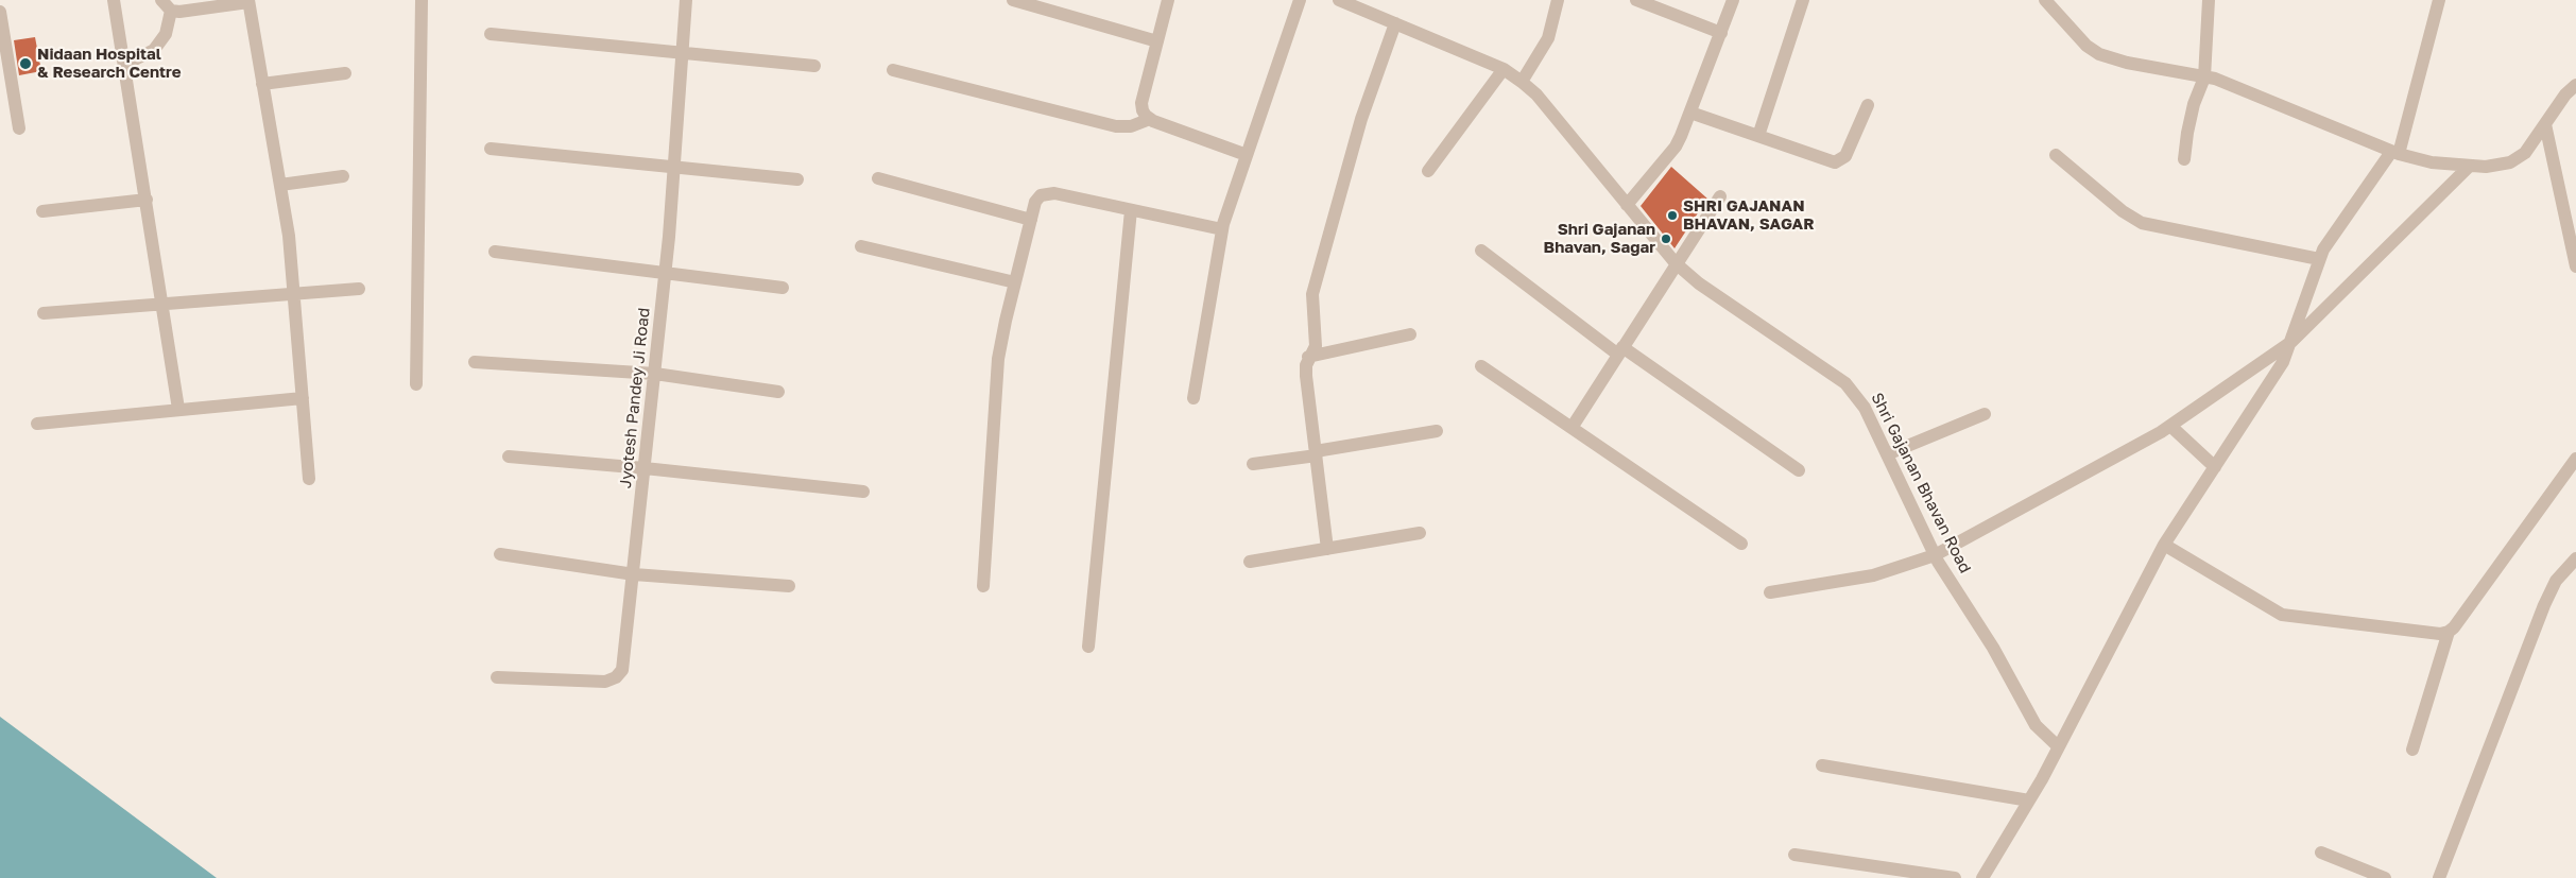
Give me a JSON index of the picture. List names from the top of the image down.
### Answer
{
  "streets": {
    "street": ["Jyotesh Pandey Ji Road", "Shri Gajanan Bhavan Road"]
  },
  "places": ["Nidaan Hospital & Research Centre", "SHRI GAJANAN BHAVAN, SAGAR", "Shri Gajanan Bhavan, Sagar"]
}
